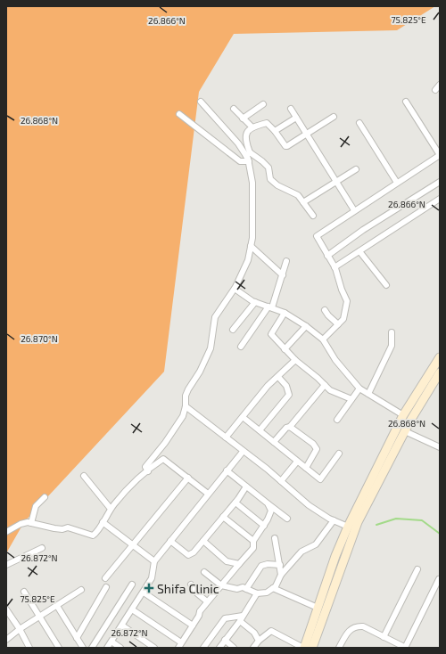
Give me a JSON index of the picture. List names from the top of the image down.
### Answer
{
  "places": {
    "health": ["Shifa Clinic"]
  },
  "coordinates": [
    "75.825°E",
    "26.866°N",
    "26.868°N",
    "26.870°N",
    "26.872°N"
  ]
}
